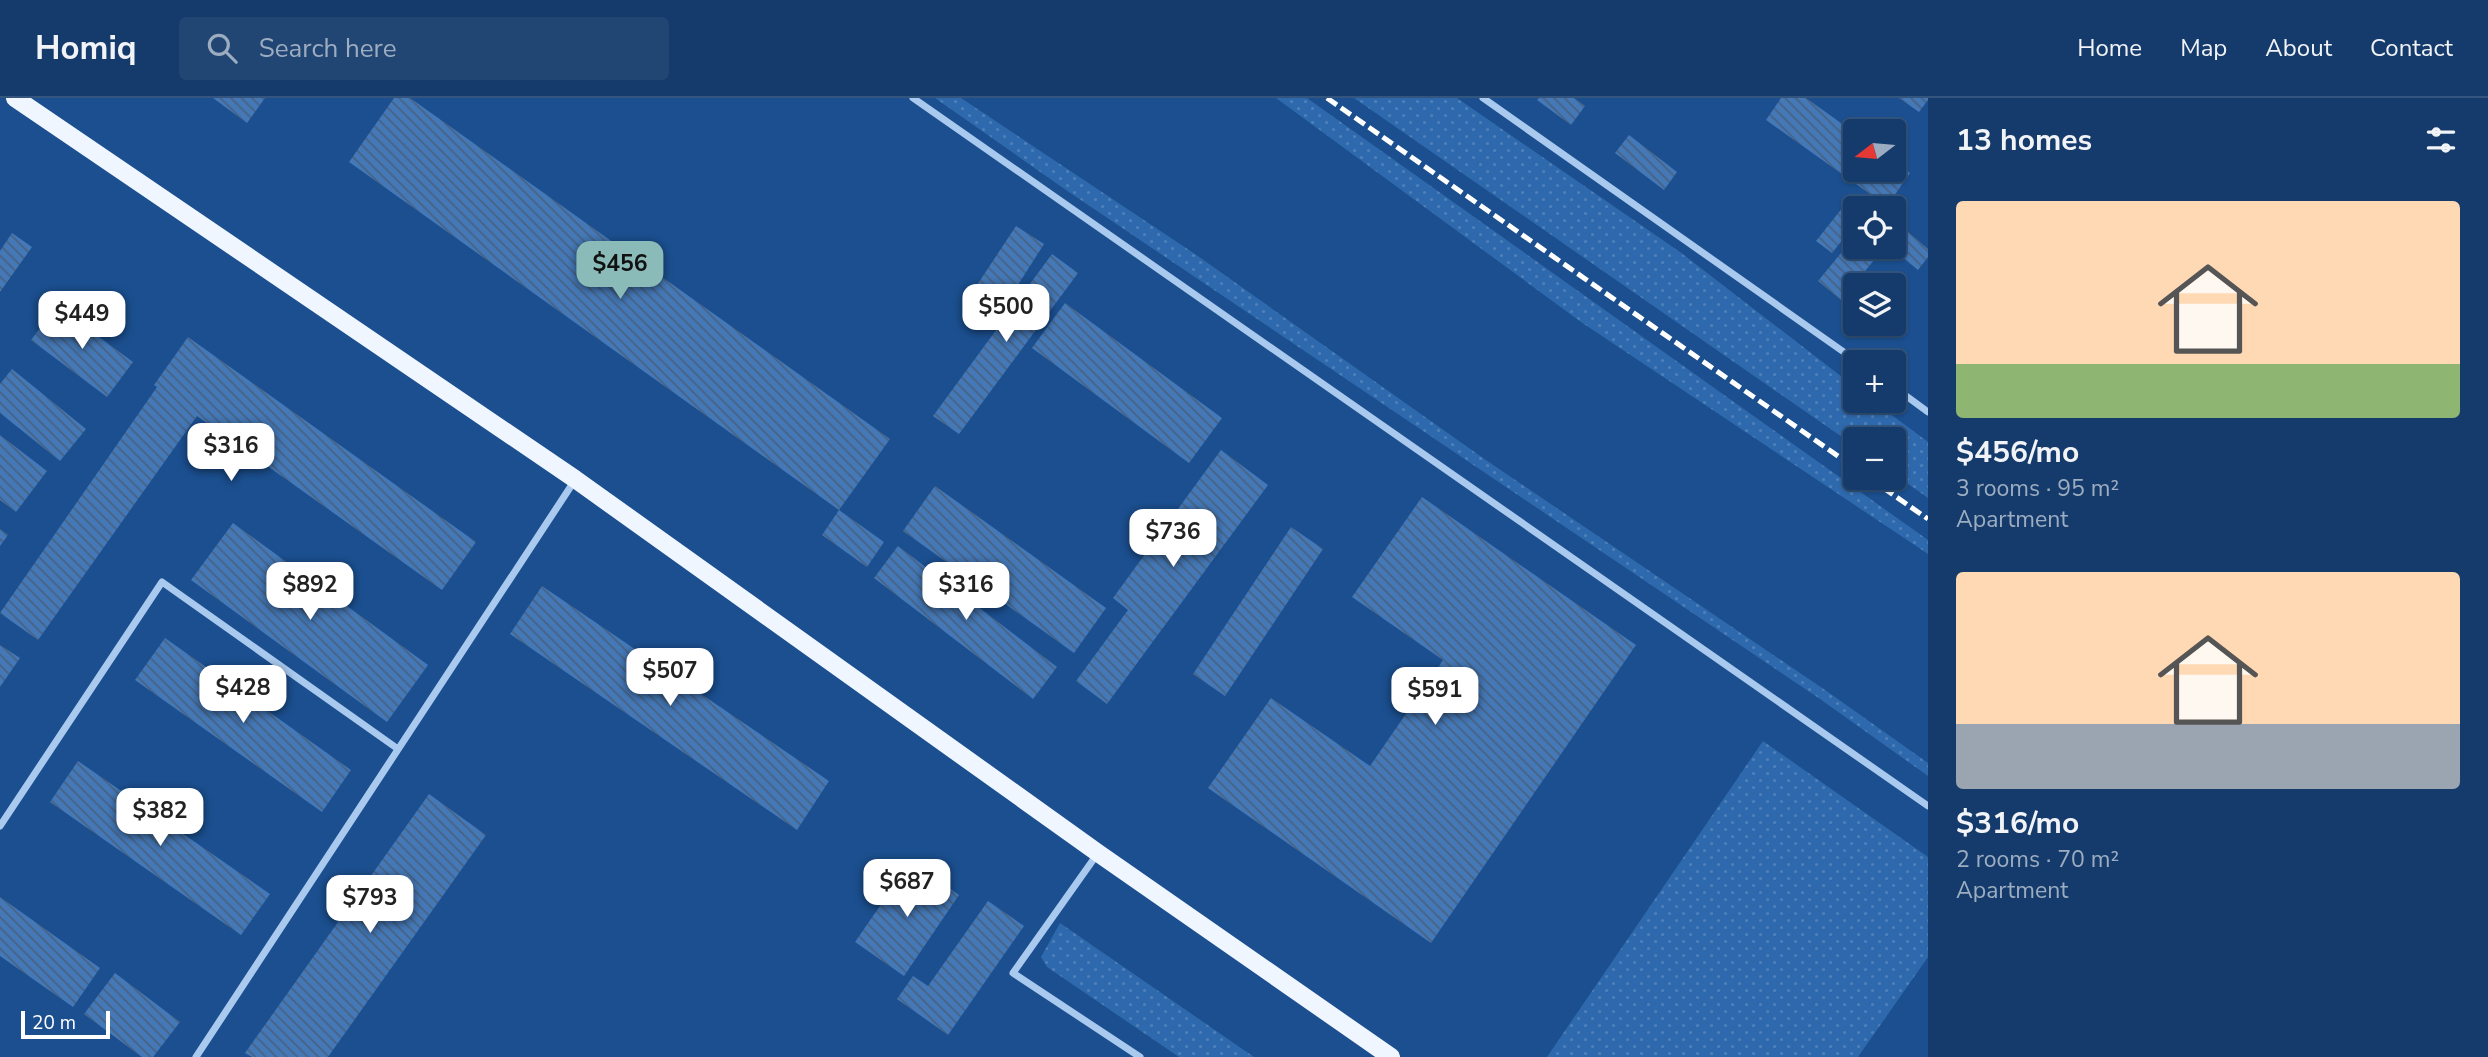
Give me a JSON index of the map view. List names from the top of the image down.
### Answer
{
  "scale_bar": "20 m",
  "north": "left",
  "page": {
    "header": "Homiq",
    "search": "Search here",
    "nav": [
      "Home",
      "Map",
      "About",
      "Contact"
    ],
    "heading": "13 homes",
    "map_buttons": ["+", "−"],
    "list": [
      {
        "name": "$456/mo",
        "note": "3 rooms · 95 m² · Apartment"
      },
      {
        "name": "$316/mo",
        "note": "2 rooms · 70 m² · Apartment"
      }
    ],
    "price": [
      "$456",
      "$500",
      "$449",
      "$316",
      "$736",
      "$892",
      "$316",
      "$507",
      "$428",
      "$591",
      "$382",
      "$687",
      "$793"
    ],
    "scale": "20 m"
  }
}
